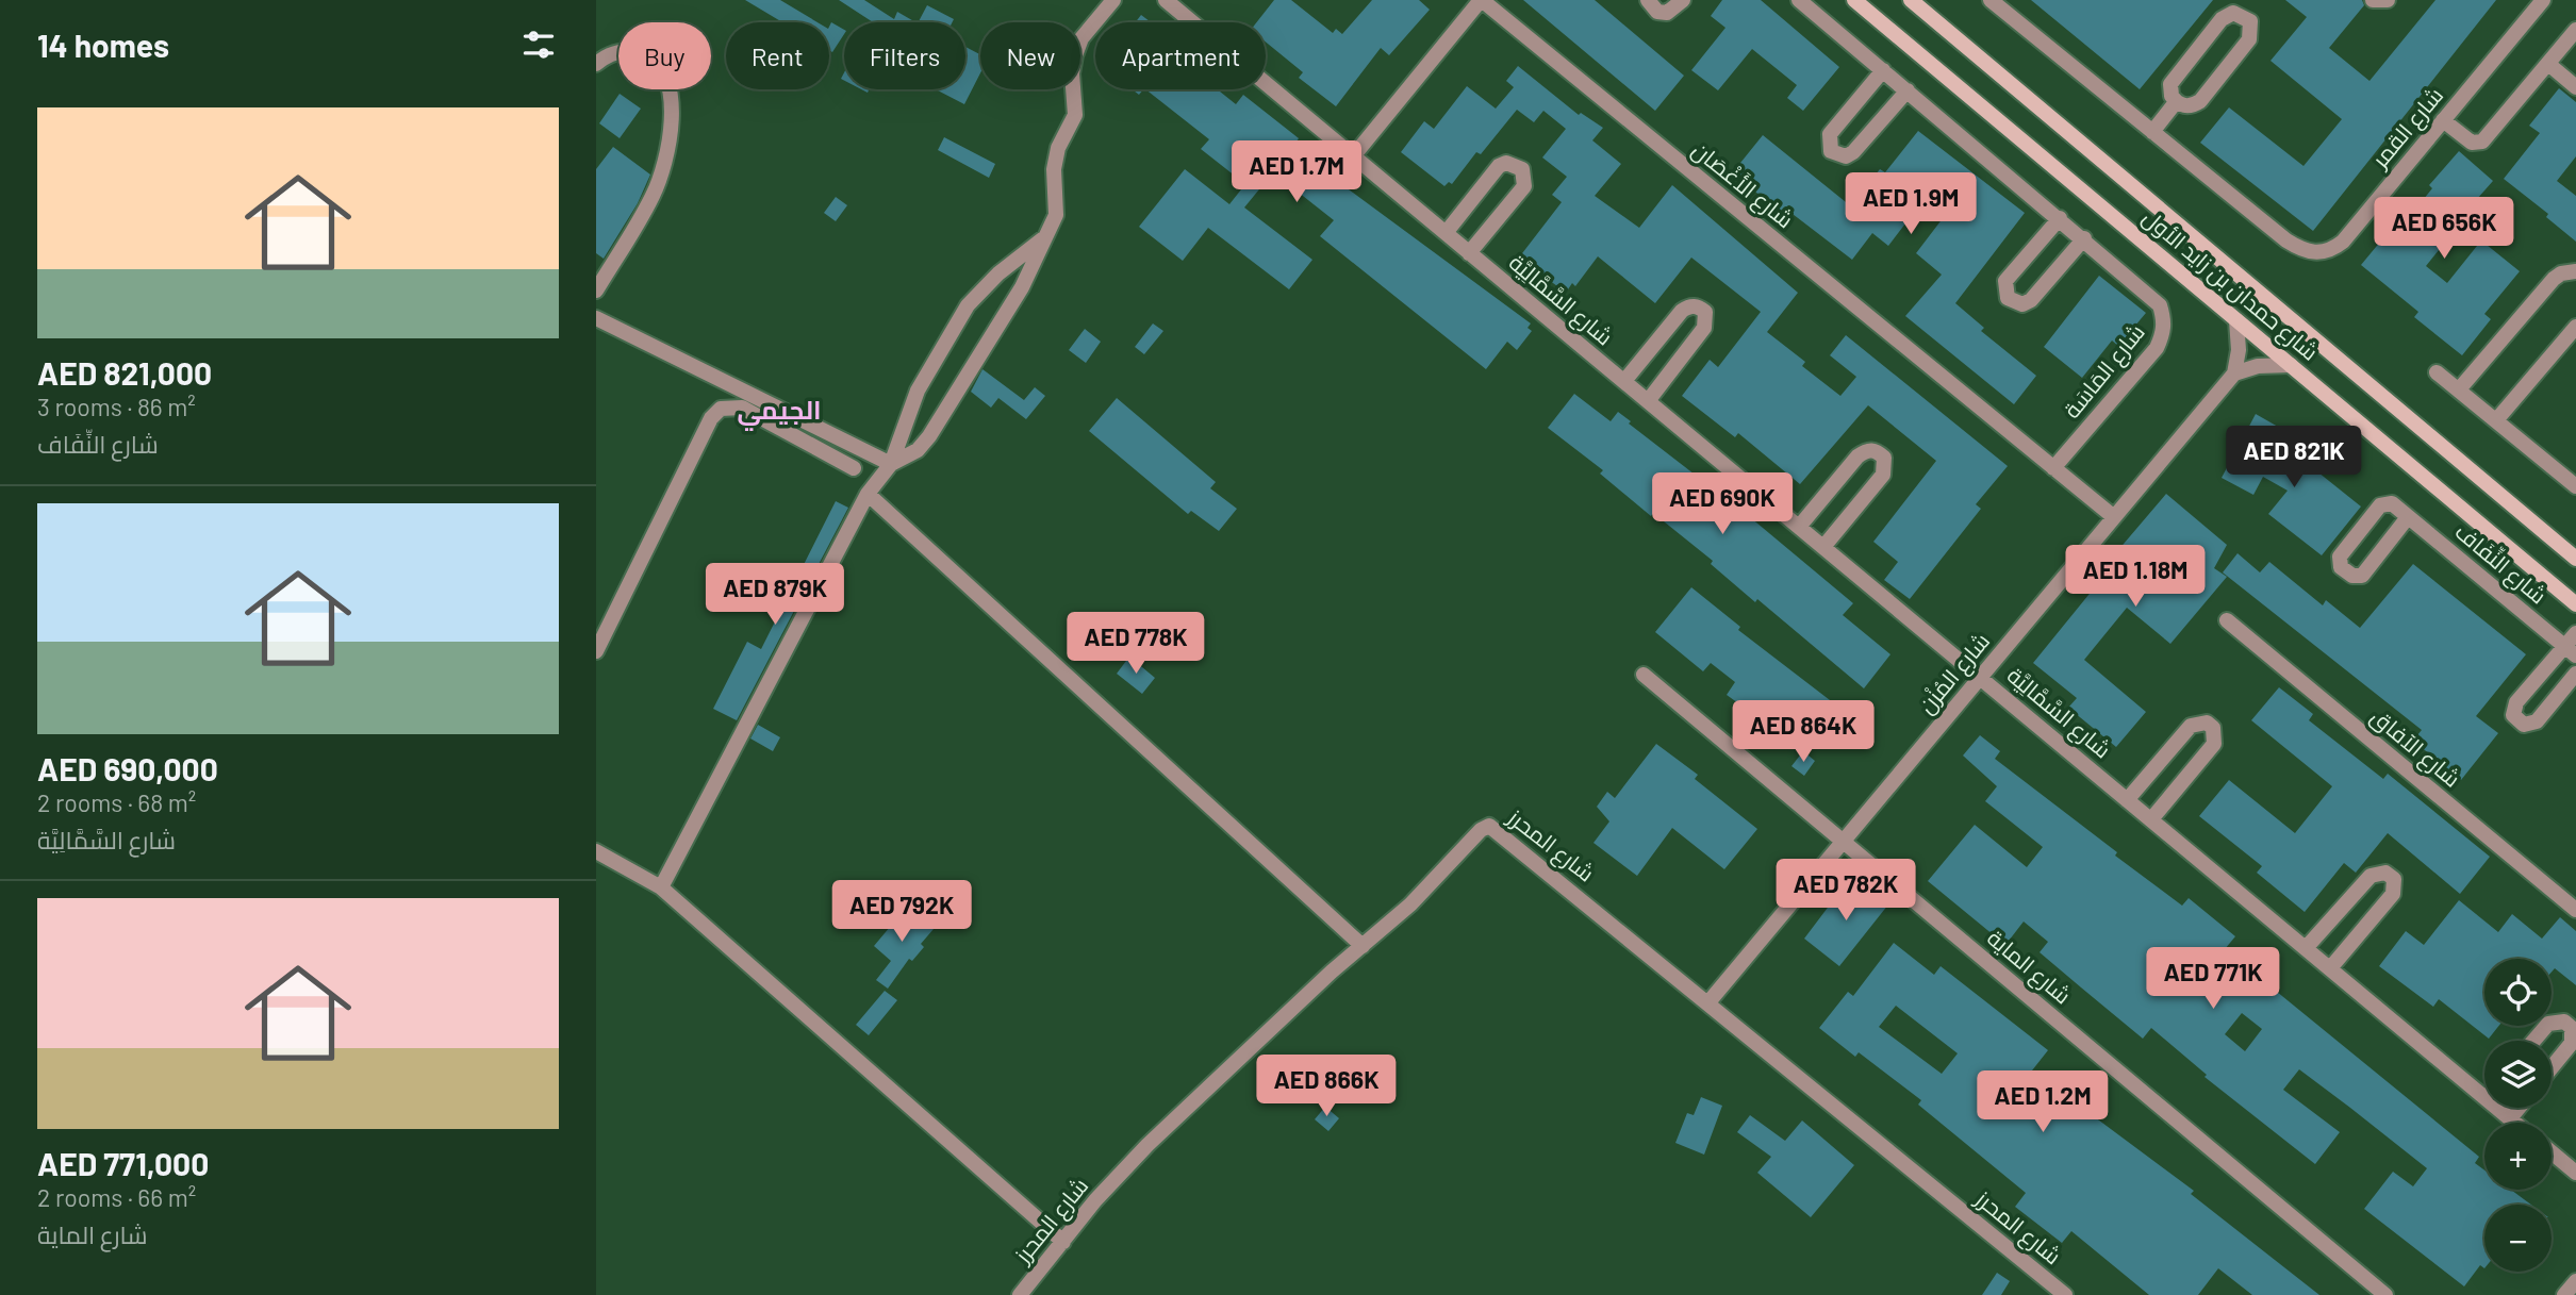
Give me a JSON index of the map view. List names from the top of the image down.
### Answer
{
  "streets": {
    "main road": ["شارع حمدان بن زايد الأول"],
    "street": [
      "شارع القمر",
      "شارع الأَغْصَان",
      "شارع السَّمَّالِيَّة",
      "شارع المَاسَة",
      "شارع النِّفَاف",
      "شارع المُزْن",
      "شارع الآفاق",
      "شارع المحرز",
      "شارع الماية"
    ]
  },
  "crossings": [
    ["شارع الأَغْصَان", "شارع المَاسَة"],
    ["شارع الأَغْصَان", "شارع المُزْن"],
    ["شارع السَّمَّالِيَّة", "شارع المُزْن"],
    ["شارع المُزْن", "شارع المحرز"],
    ["شارع المُزْن", "شارع الماية"]
  ],
  "districts": ["الجيمي"],
  "page": {
    "heading": "14 homes",
    "chip": [
      "Buy",
      "Rent",
      "Filters",
      "New",
      "Apartment"
    ],
    "list": [
      {
        "name": "AED 821,000",
        "note": "3 rooms · 86 m² · شارع النِّفَاف"
      },
      {
        "name": "AED 690,000",
        "note": "2 rooms · 68 m² · شارع السَّمَّالِيَّة"
      },
      {
        "name": "AED 771,000",
        "note": "2 rooms · 66 m² · شارع الماية"
      }
    ],
    "price": [
      "AED 1.7M",
      "AED 1.9M",
      "AED 656K",
      "AED 821K",
      "AED 690K",
      "AED 1.18M",
      "AED 879K",
      "AED 778K",
      "AED 864K",
      "AED 782K",
      "AED 792K",
      "AED 771K",
      "AED 866K",
      "AED 1.2M"
    ],
    "map_buttons": ["+", "−"]
  }
}
